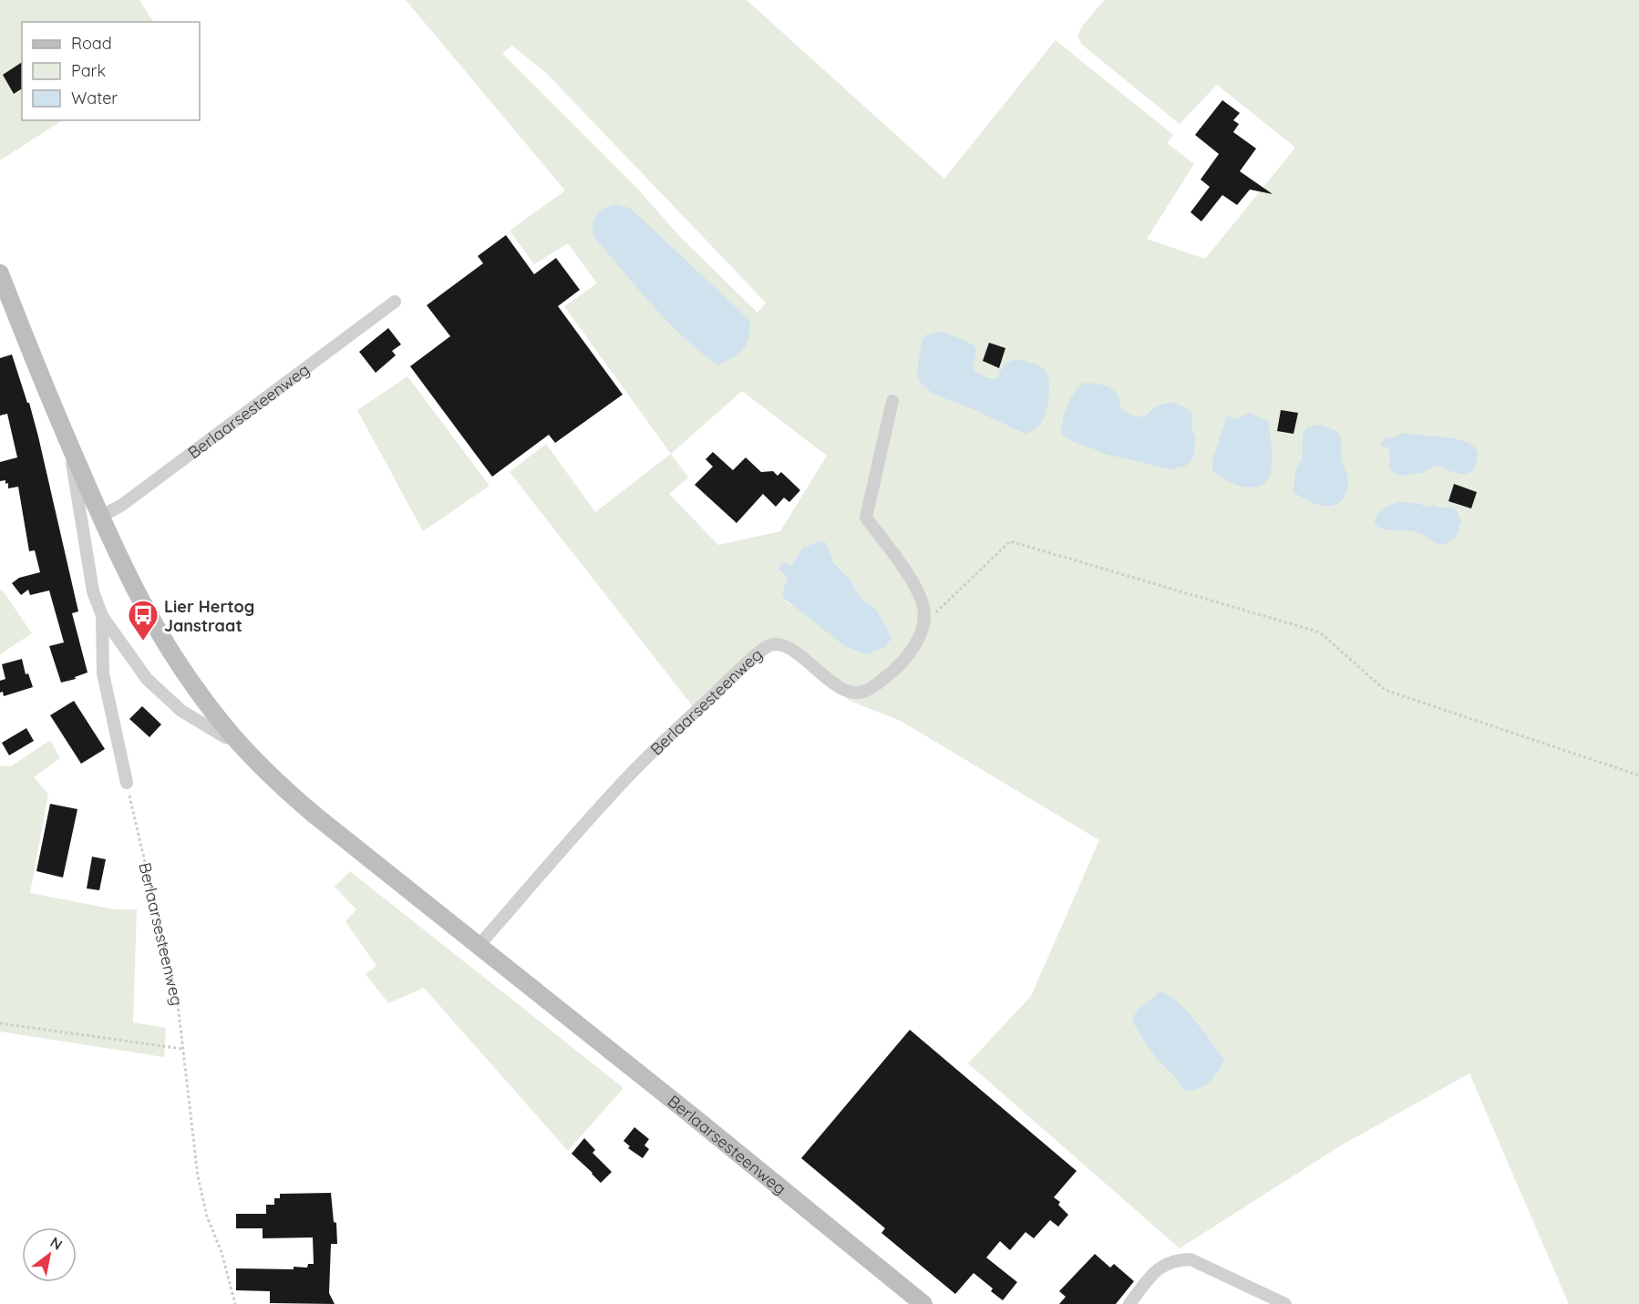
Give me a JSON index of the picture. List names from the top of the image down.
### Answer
{
  "streets": {
    "street": ["Berlaarsesteenweg"]
  },
  "places": {
    "bus stop": ["Lier Hertog Janstraat"]
  },
  "legend": ["Road", "Park", "Water"],
  "north": "top right"
}
